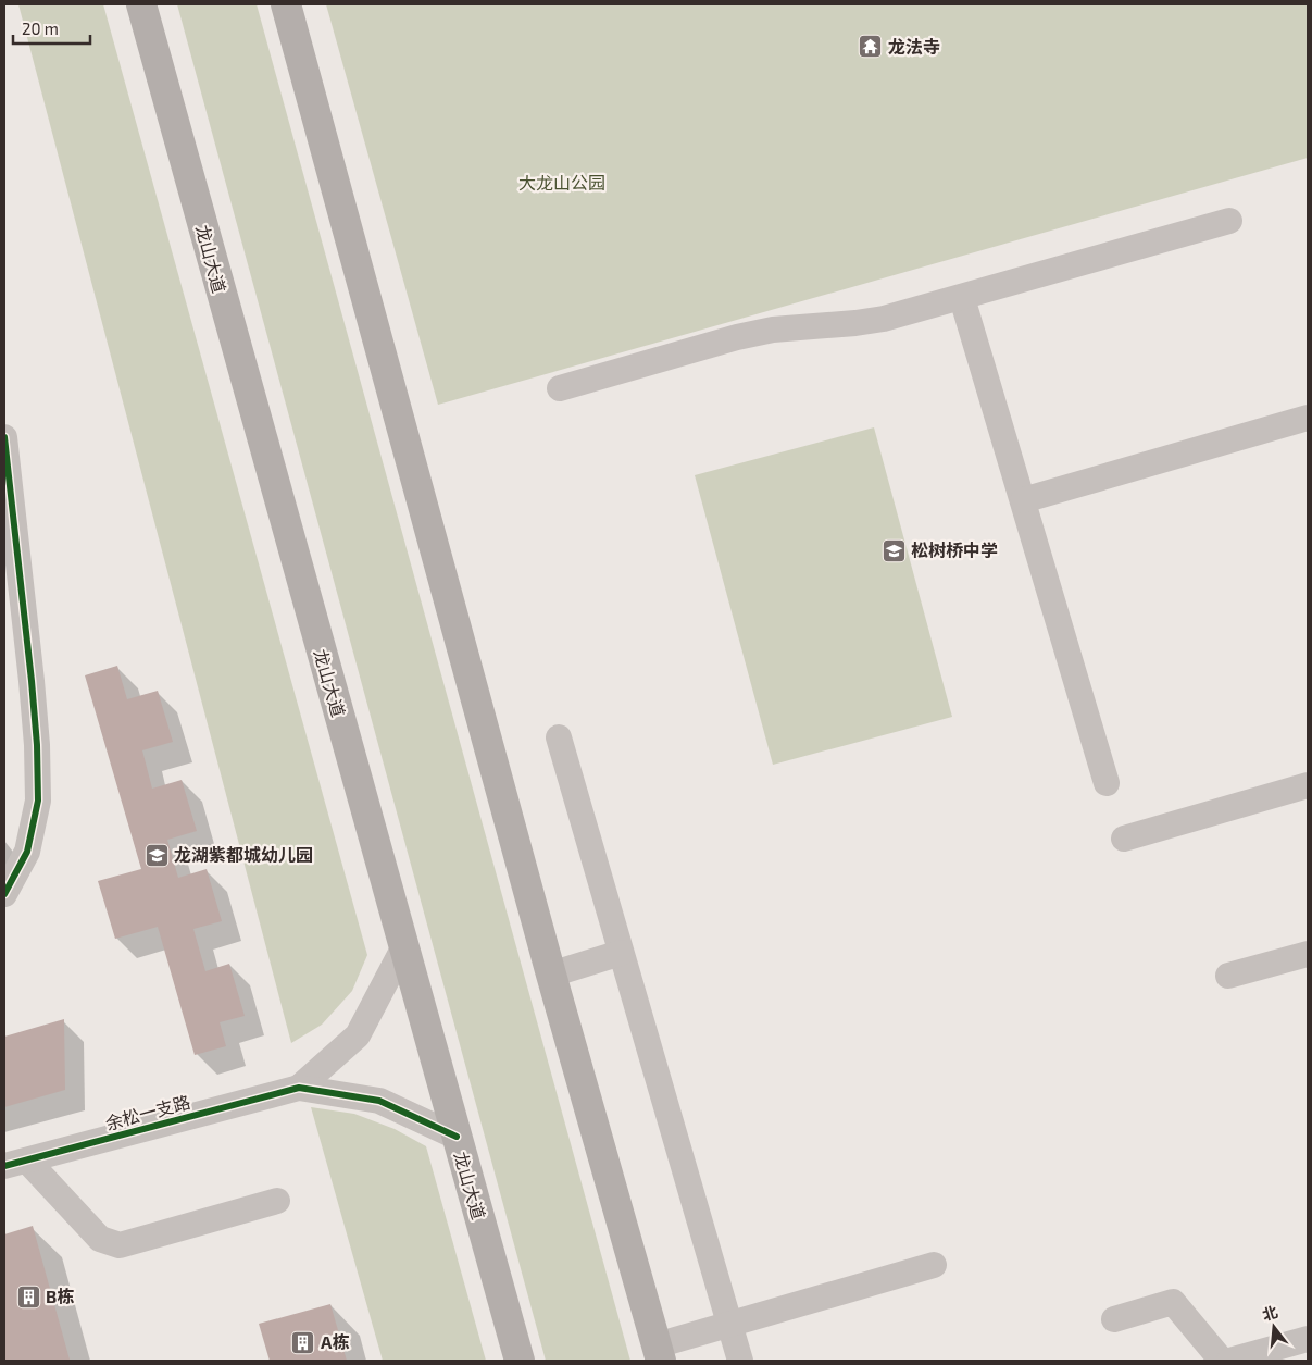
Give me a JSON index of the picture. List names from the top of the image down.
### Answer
{
  "streets": {
    "main road": ["龙山大道"],
    "street": ["余松一支路"]
  },
  "parks": ["大龙山公园"],
  "places": {
    "temple": ["龙法寺"],
    "school or university": ["松树桥中学", "龙湖紫都城幼儿园"],
    "building": ["B栋", "A栋"]
  },
  "scale_bar": "20 m",
  "north": "top"
}
